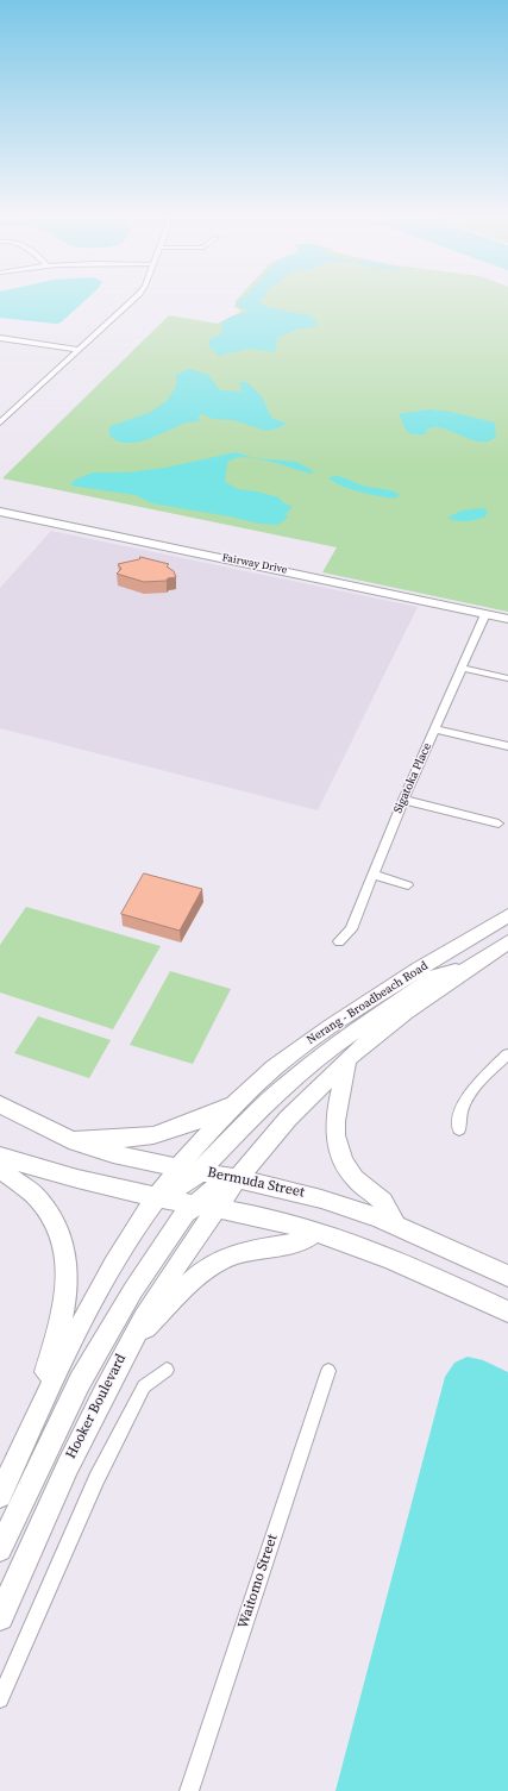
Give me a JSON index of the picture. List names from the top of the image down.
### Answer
{
  "streets": {
    "main road": ["Nerang - Broadbeach Road", "Bermuda Street", "Hooker Boulevard"],
    "street": ["Fairway Drive", "Sigatoka Place", "Waitomo Street"]
  },
  "crossings": [
    ["Fairway Drive", "Sigatoka Place"],
    ["Nerang - Broadbeach Road", "Bermuda Street"],
    ["Bermuda Street", "Hooker Boulevard"]
  ]
}
